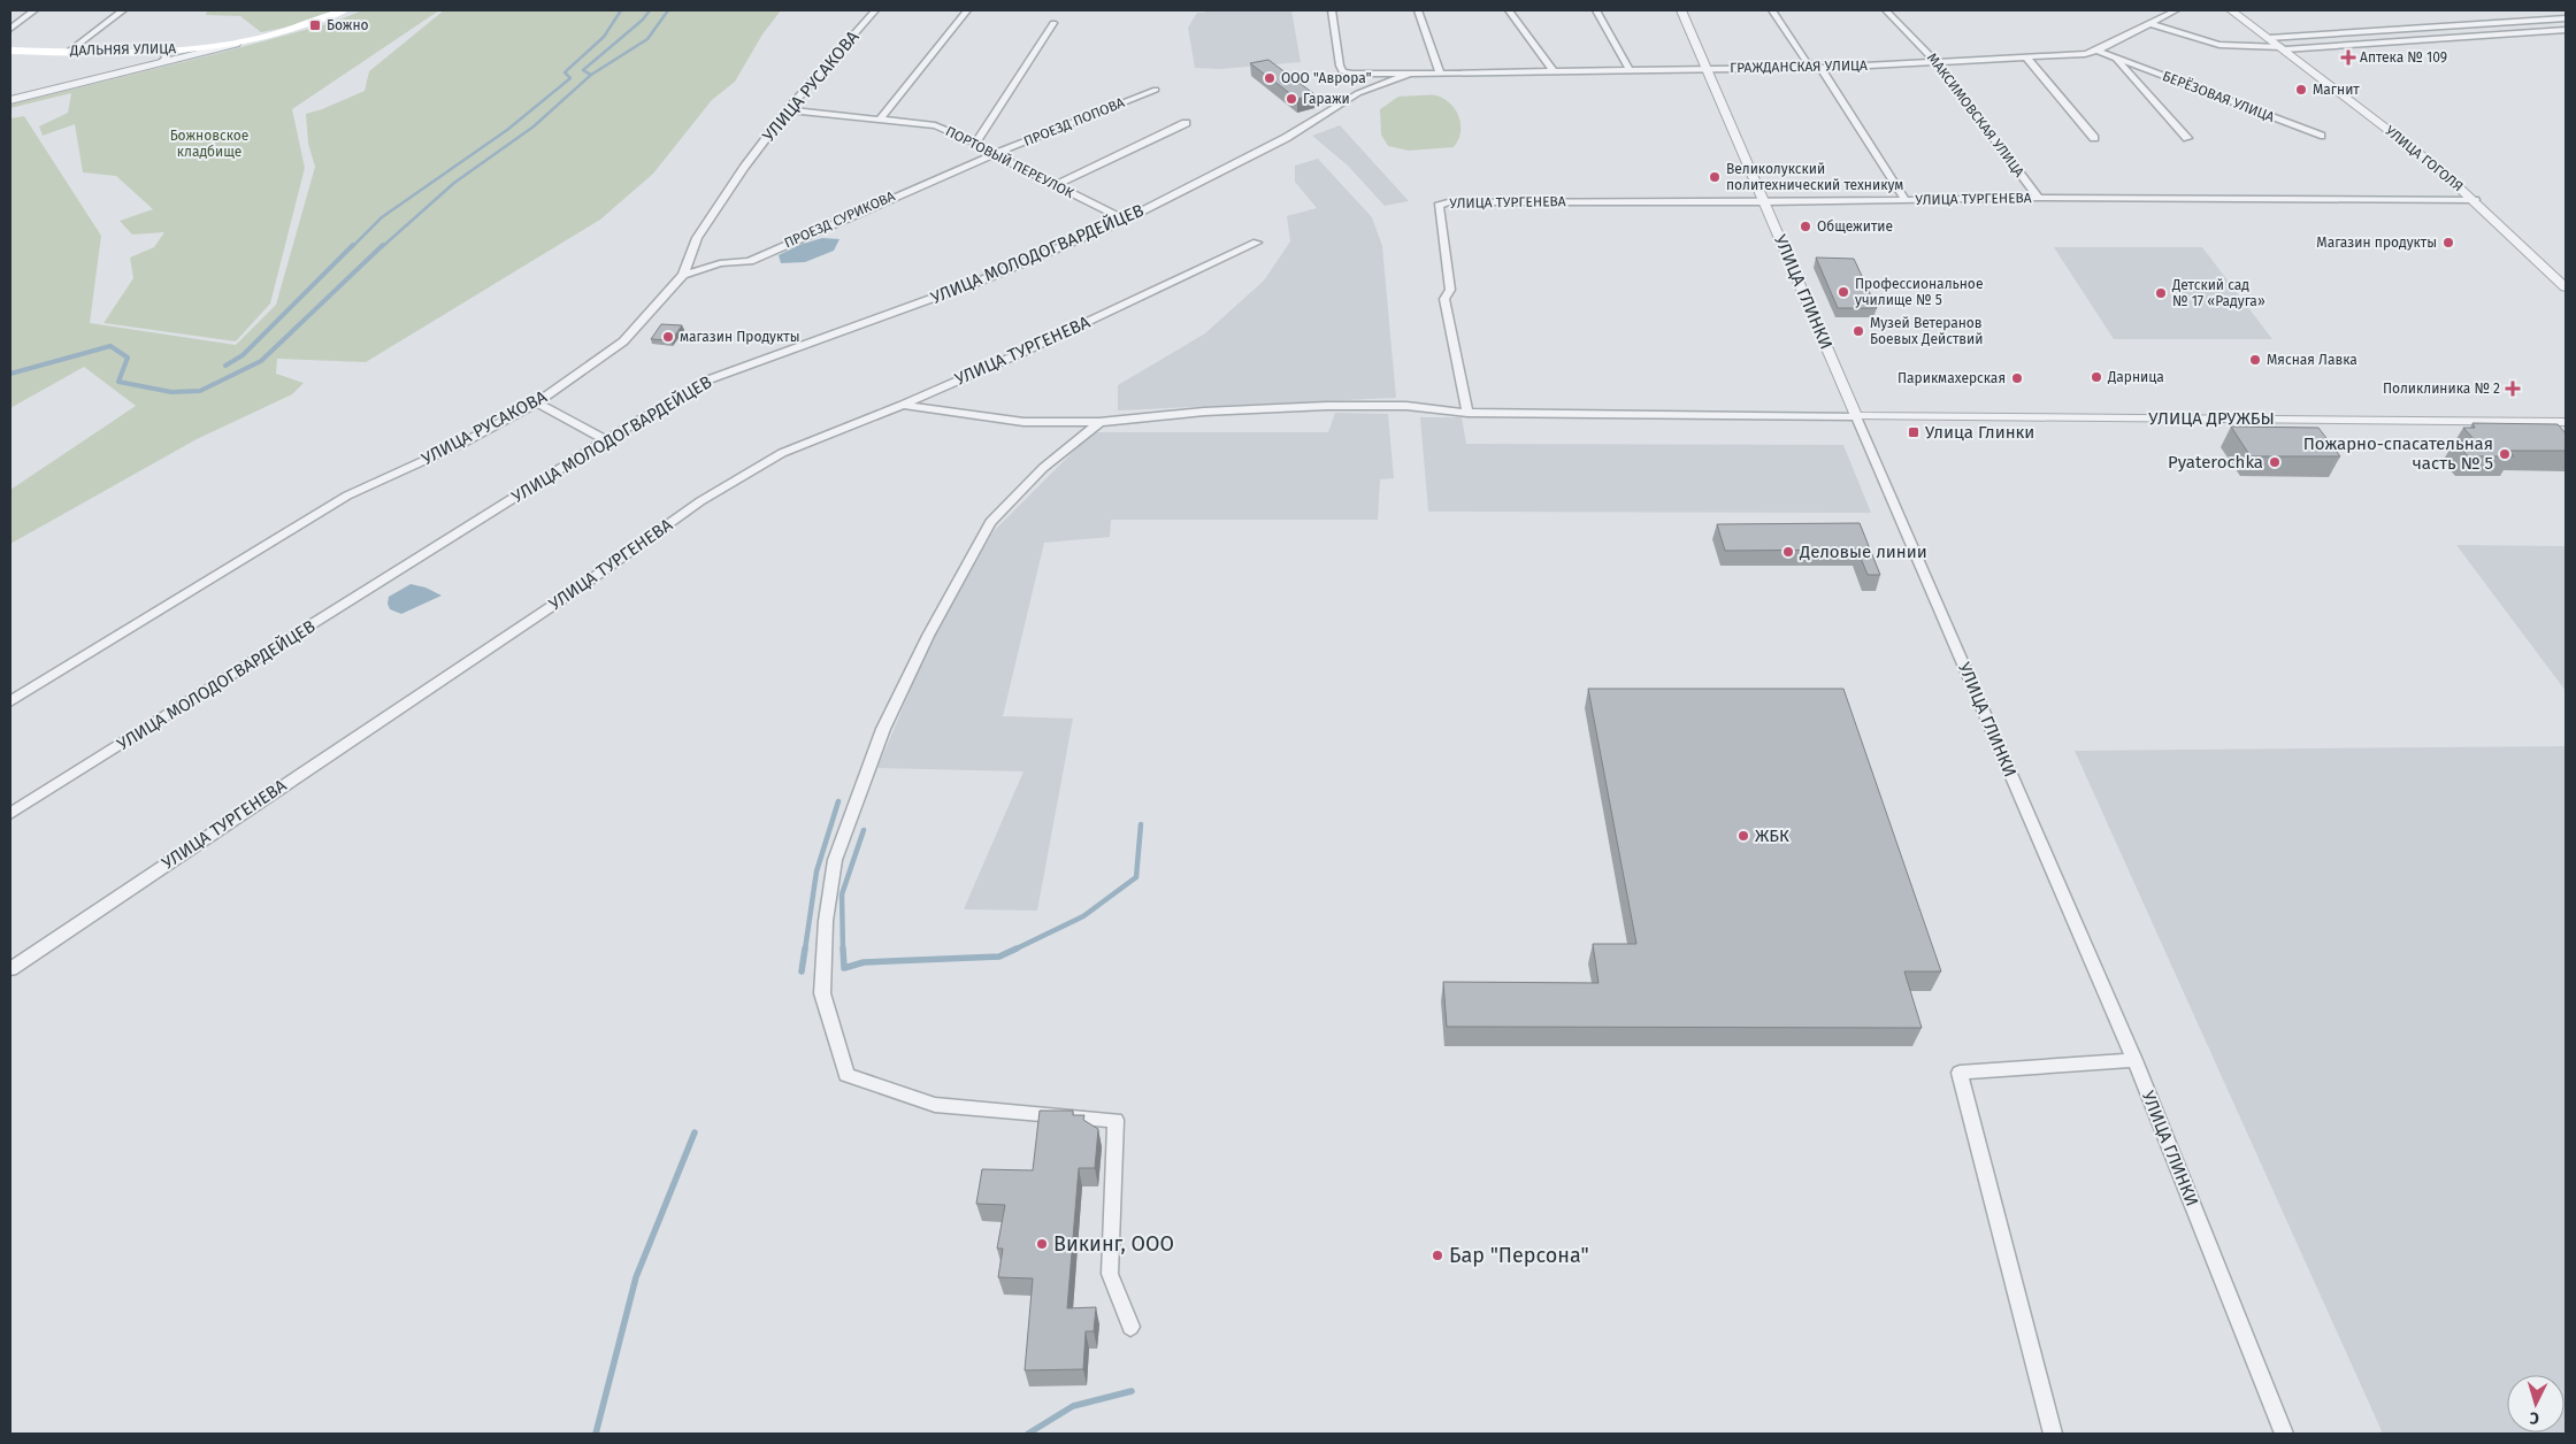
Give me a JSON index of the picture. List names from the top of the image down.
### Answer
{
  "streets": {
    "main road": ["ДАЛЬНЯЯ УЛИЦА"],
    "street": [
      "ГРАЖДАНСКАЯ УЛИЦА",
      "УЛИЦА РУСАКОВА",
      "БЕРЁЗОВАЯ УЛИЦА",
      "МАКСИМОВСКАЯ УЛИЦА",
      "ПРОЕЗД ПОПОВА",
      "УЛИЦА ГОГОЛЯ",
      "ПОРТОВЫЙ ПЕРЕУЛОК",
      "УЛИЦА ТУРГЕНЕВА",
      "ПРОЕЗД СУРИКОВА",
      "УЛИЦА МОЛОДОГВАРДЕЙЦЕВ",
      "УЛИЦА ГЛИНКИ",
      "УЛИЦА ДРУЖБЫ"
    ]
  },
  "crossings": [
    ["ГРАЖДАНСКАЯ УЛИЦА", "БЕРЁЗОВАЯ УЛИЦА"],
    ["ГРАЖДАНСКАЯ УЛИЦА", "МАКСИМОВСКАЯ УЛИЦА"],
    ["ГРАЖДАНСКАЯ УЛИЦА", "УЛИЦА МОЛОДОГВАРДЕЙЦЕВ"],
    ["ГРАЖДАНСКАЯ УЛИЦА", "УЛИЦА ГЛИНКИ"],
    ["УЛИЦА РУСАКОВА", "ПОРТОВЫЙ ПЕРЕУЛОК"],
    ["УЛИЦА РУСАКОВА", "ПРОЕЗД СУРИКОВА"],
    ["МАКСИМОВСКАЯ УЛИЦА", "УЛИЦА ТУРГЕНЕВА"],
    ["ПРОЕЗД ПОПОВА", "ПОРТОВЫЙ ПЕРЕУЛОК"],
    ["ПРОЕЗД ПОПОВА", "ПРОЕЗД СУРИКОВА"],
    ["УЛИЦА ГОГОЛЯ", "УЛИЦА ТУРГЕНЕВА"],
    ["ПОРТОВЫЙ ПЕРЕУЛОК", "ПРОЕЗД СУРИКОВА"],
    ["ПОРТОВЫЙ ПЕРЕУЛОК", "УЛИЦА МОЛОДОГВАРДЕЙЦЕВ"],
    ["УЛИЦА ТУРГЕНЕВА", "УЛИЦА ГЛИНКИ"],
    ["УЛИЦА ГЛИНКИ", "УЛИЦА ДРУЖБЫ"]
  ],
  "parks": ["Божновское кладбище"],
  "places": {
    "transit": ["Божно", "Улица Глинки"],
    "health": ["Аптека № 109", "Поликлиника № 2"],
    "other": [
      "ООО \"Аврора\"",
      "Магнит",
      "Гаражи",
      "Великолукский политехнический техникум",
      "Общежитие",
      "Магазин продукты",
      "Профессиональное училище № 5",
      "Детский сад № 17 «Радуга»",
      "Музей Ветеранов Боевых Действий",
      "магазин Продукты",
      "Мясная Лавка",
      "Дарница",
      "Парикмахерская",
      "Пожарно-спасательная часть № 5",
      "Pyaterochka",
      "Деловые линии",
      "ЖБК",
      "Викинг, ООО",
      "Бар \"Персона\""
    ]
  },
  "north": "bottom"
}
